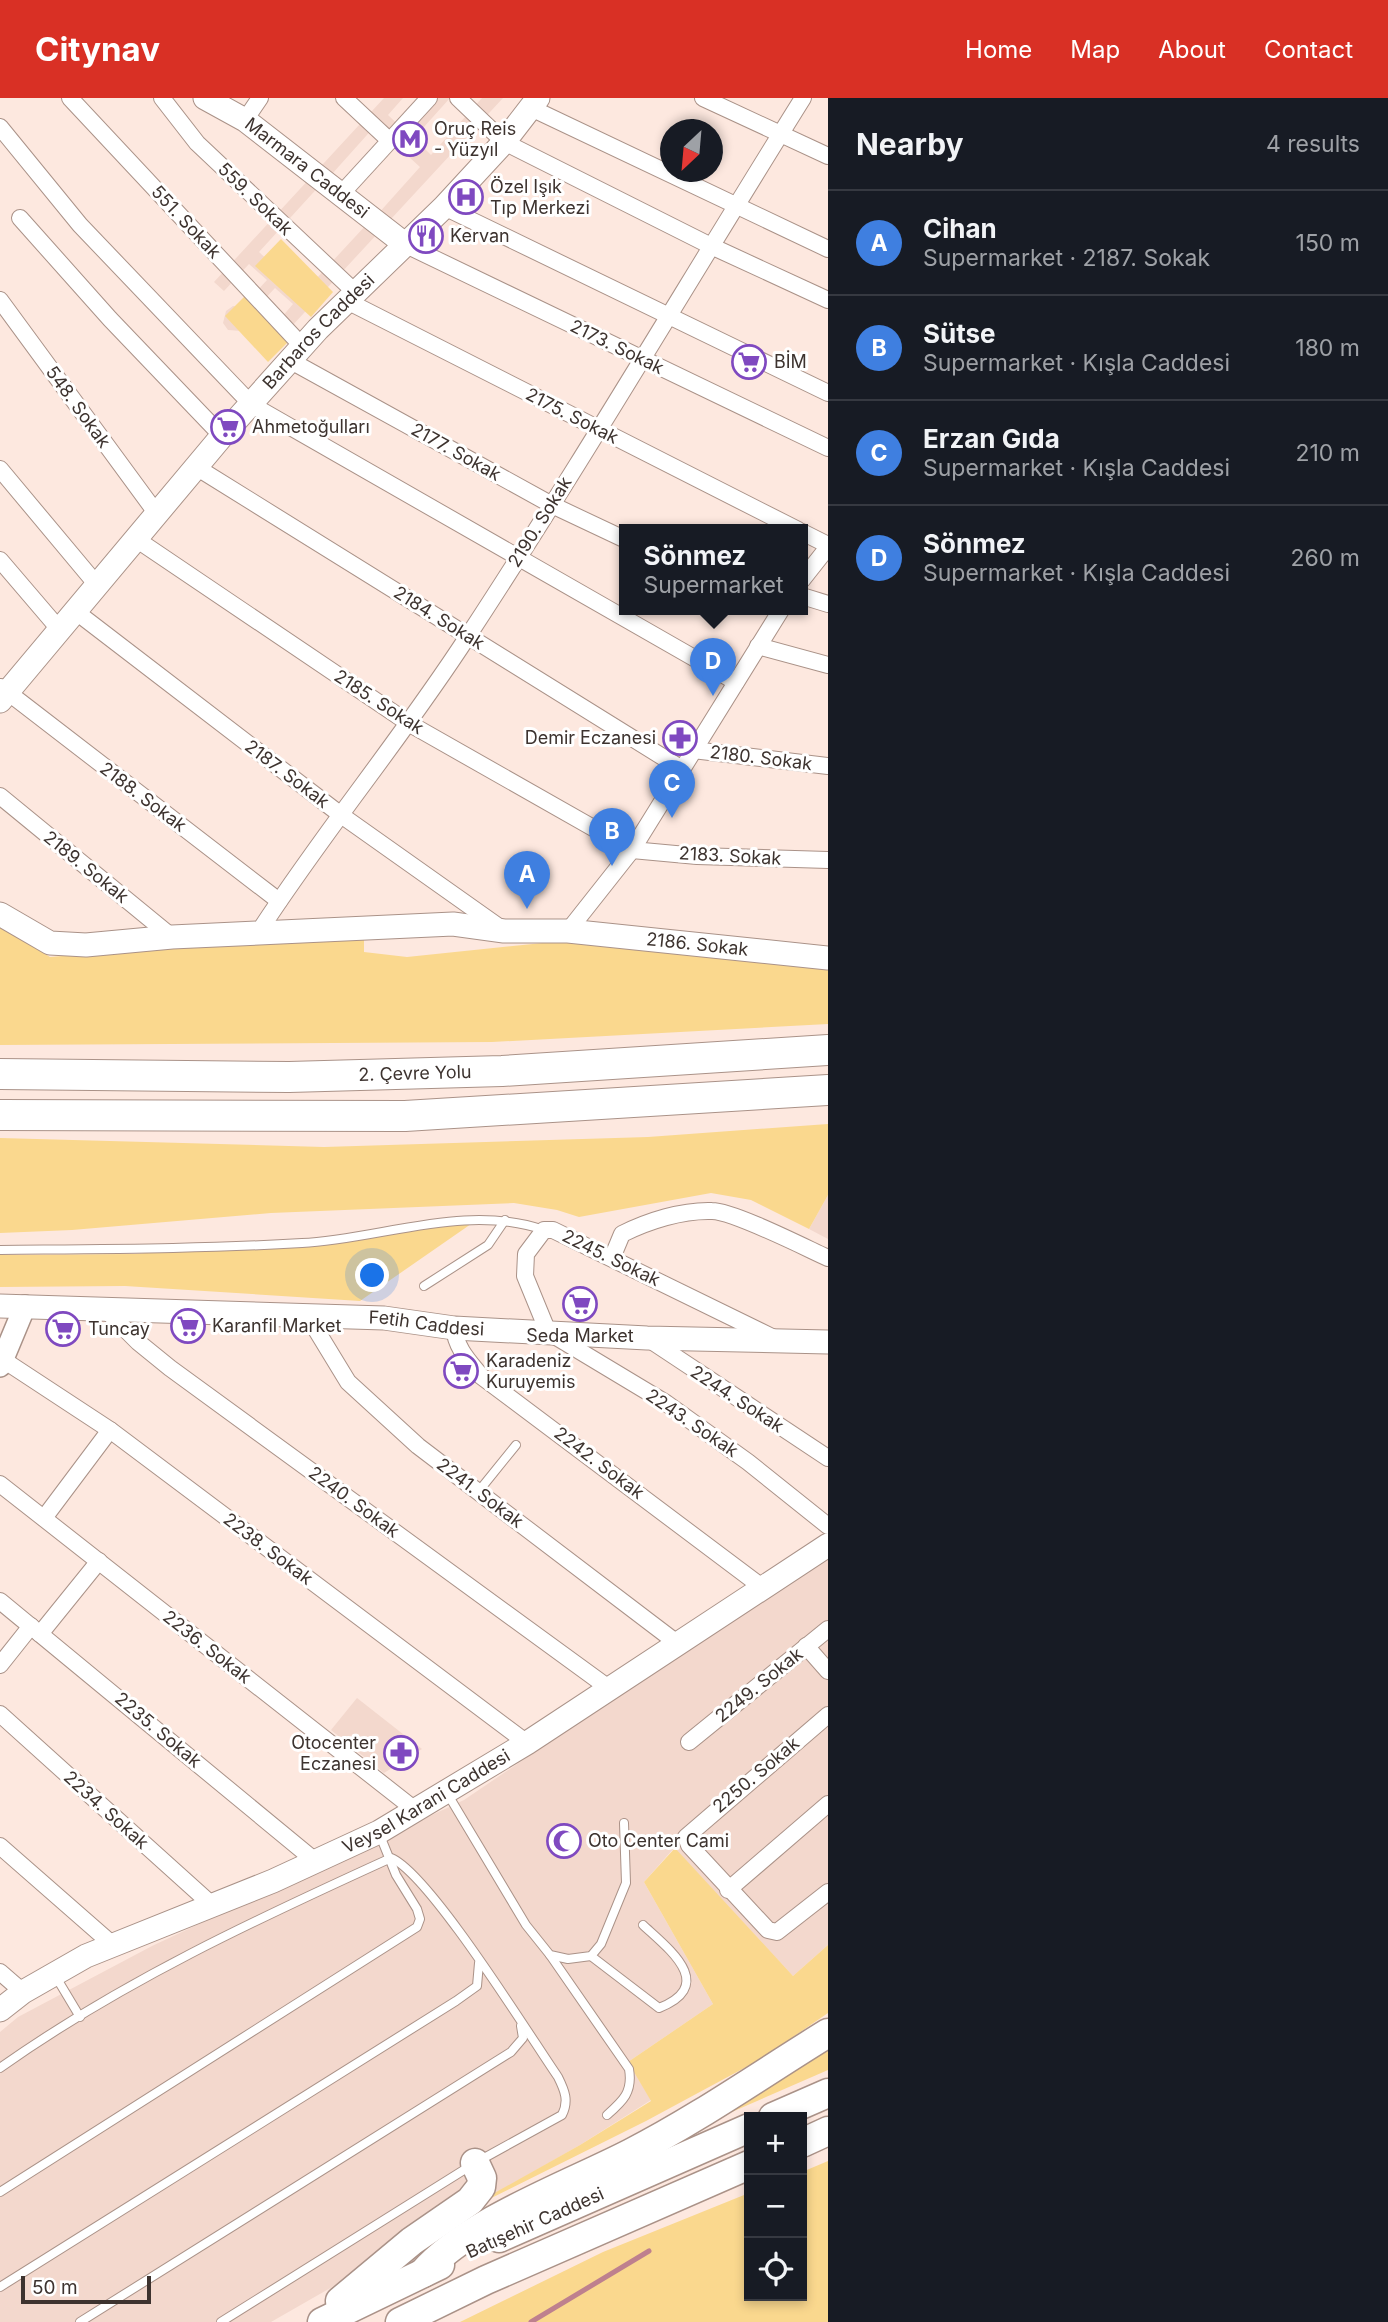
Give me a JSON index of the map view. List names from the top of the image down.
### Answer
{
  "streets": {
    "highway": ["2. Çevre Yolu", "Batışehir Caddesi"],
    "main road": [
      "Marmara Caddesi",
      "Barbaros Caddesi",
      "2186. Sokak",
      "Fetih Caddesi",
      "Veysel Karani Caddesi"
    ],
    "street": [
      "559. Sokak",
      "551. Sokak",
      "2173. Sokak",
      "548. Sokak",
      "2175. Sokak",
      "2177. Sokak",
      "2190. Sokak",
      "2184. Sokak",
      "2185. Sokak",
      "2180. Sokak",
      "2187. Sokak",
      "2188. Sokak",
      "2183. Sokak",
      "2189. Sokak",
      "2245. Sokak",
      "2244. Sokak",
      "2243. Sokak",
      "2242. Sokak",
      "2241. Sokak",
      "2240. Sokak",
      "2238. Sokak",
      "2236. Sokak",
      "2249. Sokak",
      "2235. Sokak",
      "2250. Sokak",
      "2234. Sokak"
    ]
  },
  "crossings": [
    ["Marmara Caddesi", "Barbaros Caddesi"],
    ["Marmara Caddesi", "2173. Sokak"],
    ["559. Sokak", "Barbaros Caddesi"],
    ["559. Sokak", "2175. Sokak"],
    ["551. Sokak", "Barbaros Caddesi"],
    ["551. Sokak", "2177. Sokak"],
    ["Barbaros Caddesi", "2173. Sokak"],
    ["Barbaros Caddesi", "548. Sokak"],
    ["Barbaros Caddesi", "2175. Sokak"],
    ["Barbaros Caddesi", "2177. Sokak"],
    ["Barbaros Caddesi", "2184. Sokak"],
    ["Barbaros Caddesi", "2185. Sokak"],
    ["Barbaros Caddesi", "2187. Sokak"],
    ["Barbaros Caddesi", "2188. Sokak"],
    ["2173. Sokak", "2190. Sokak"],
    ["2175. Sokak", "2190. Sokak"],
    ["2177. Sokak", "2190. Sokak"],
    ["2190. Sokak", "2184. Sokak"],
    ["2190. Sokak", "2185. Sokak"],
    ["2190. Sokak", "2187. Sokak"],
    ["2190. Sokak", "2188. Sokak"],
    ["2190. Sokak", "2186. Sokak"],
    ["2185. Sokak", "2183. Sokak"],
    ["2187. Sokak", "2186. Sokak"],
    ["2189. Sokak", "2186. Sokak"],
    ["2245. Sokak", "Fetih Caddesi"],
    ["2245. Sokak", "2243. Sokak"],
    ["Fetih Caddesi", "2244. Sokak"],
    ["Fetih Caddesi", "2243. Sokak"],
    ["Fetih Caddesi", "2242. Sokak"],
    ["Fetih Caddesi", "2241. Sokak"],
    ["Fetih Caddesi", "2240. Sokak"],
    ["2242. Sokak", "Veysel Karani Caddesi"],
    ["2241. Sokak", "Veysel Karani Caddesi"],
    ["2240. Sokak", "Veysel Karani Caddesi"],
    ["2238. Sokak", "Veysel Karani Caddesi"],
    ["2236. Sokak", "Veysel Karani Caddesi"],
    ["2235. Sokak", "Veysel Karani Caddesi"],
    ["Veysel Karani Caddesi", "2234. Sokak"]
  ],
  "places": {
    "metro station": ["Oruç Reis - Yüzyıl"],
    "hospital": ["Özel Işık Tıp Merkezi"],
    "restaurant": ["Kervan"],
    "supermarket": [
      "BİM",
      "Ahmetoğulları",
      "Seda Market",
      "Karanfil Market",
      "Tuncay",
      "Karadeniz Kuruyemis"
    ],
    "pharmacy": ["Demir Eczanesi", "Otocenter Eczanesi"],
    "mosque": ["Oto Center Cami"]
  },
  "scale_bar": "50 m",
  "north": "bottom left",
  "page": {
    "header": "Citynav",
    "nav": [
      "Home",
      "Map",
      "About",
      "Contact"
    ],
    "heading": ["Nearby", "4 results"],
    "list": [
      {
        "mark": "A",
        "name": "Cihan",
        "note": "Supermarket · 2187. Sokak",
        "value": "150 m"
      },
      {
        "mark": "B",
        "name": "Sütse",
        "note": "Supermarket · Kışla Caddesi",
        "value": "180 m"
      },
      {
        "mark": "C",
        "name": "Erzan Gıda",
        "note": "Supermarket · Kışla Caddesi",
        "value": "210 m"
      },
      {
        "mark": "D",
        "name": "Sönmez",
        "note": "Supermarket · Kışla Caddesi",
        "value": "260 m"
      }
    ],
    "popup": ["Sönmez", "Supermarket"],
    "pins": [
      "D",
      "C",
      "B",
      "A"
    ],
    "map_buttons": ["+", "−"],
    "scale": "50 m"
  }
}
